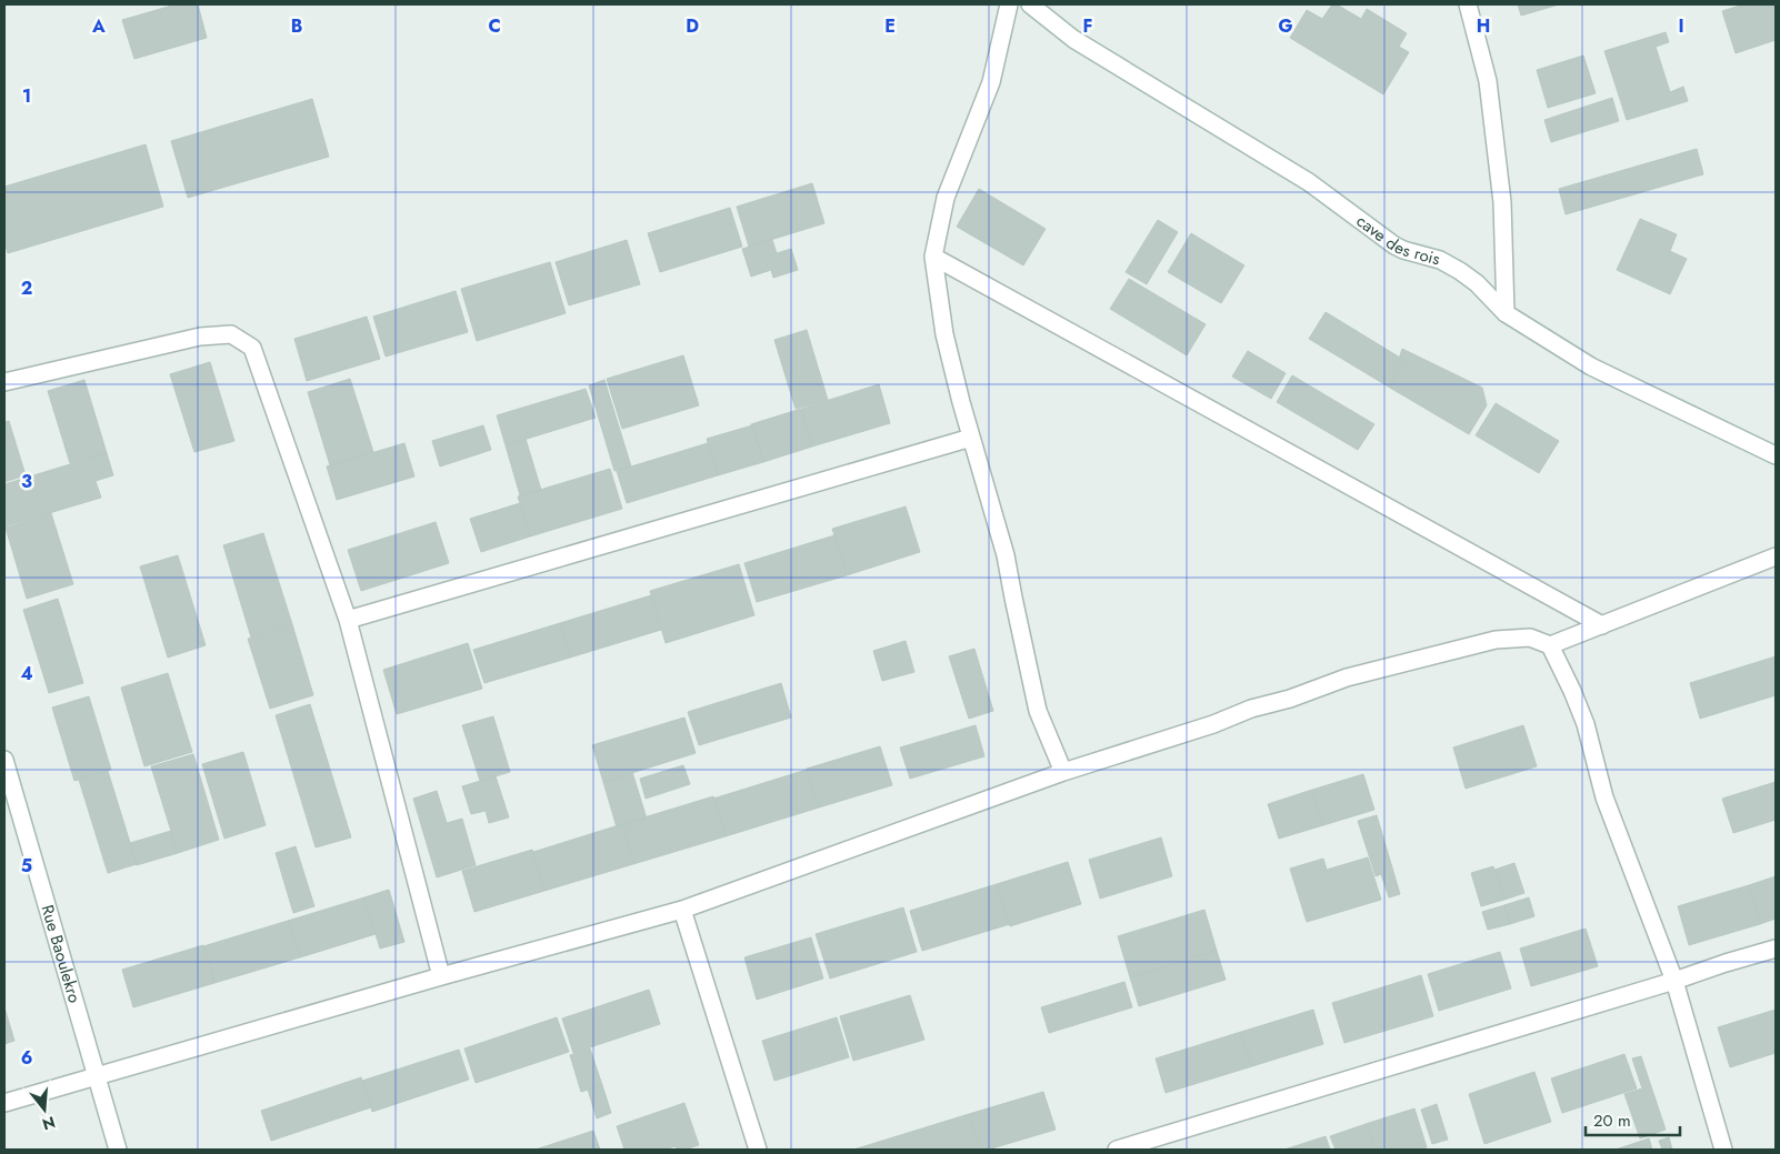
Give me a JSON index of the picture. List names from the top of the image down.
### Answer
{
  "streets": {
    "street": ["cave des rois", "Rue Baoulekro"]
  },
  "scale_bar": "20 m",
  "north": "bottom",
  "grid": {
    "columns": [
      "A",
      "B",
      "C",
      "D",
      "E",
      "F",
      "G",
      "H",
      "I"
    ],
    "rows": [
      "1",
      "2",
      "3",
      "4",
      "5",
      "6"
    ]
  }
}
